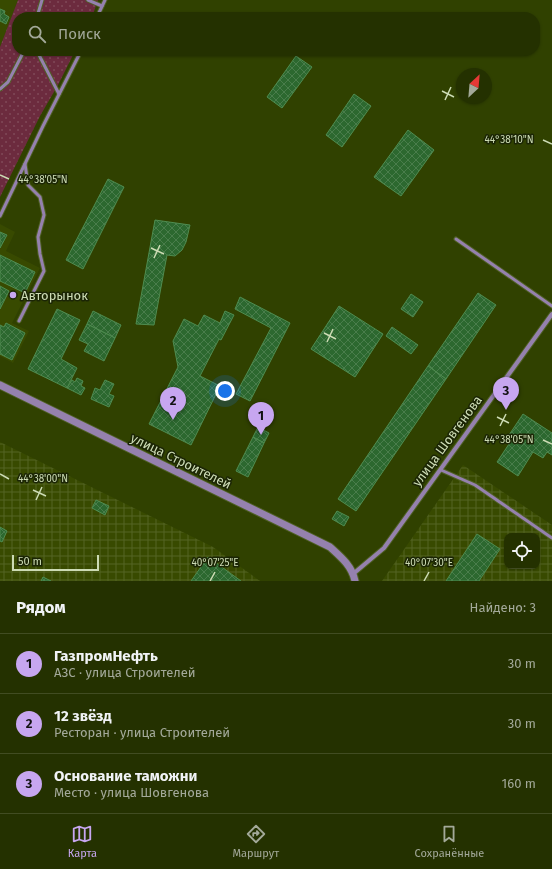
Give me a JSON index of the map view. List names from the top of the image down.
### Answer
{
  "streets": {
    "street": ["улица Шовгенова", "улица Строителей"]
  },
  "crossings": [
    ["улица Шовгенова", "улица Строителей"]
  ],
  "places": ["Авторынок"],
  "scale_bar": "50 m",
  "north": "top right",
  "page": {
    "search": "Поиск",
    "pins": ["3", "2", "1"],
    "scale": "50 m",
    "heading": ["Рядом", "Найдено: 3"],
    "list": [
      {
        "mark": "1",
        "name": "ГазпромНефть",
        "note": "АЗС · улица Строителей",
        "value": "30 m"
      },
      {
        "mark": "2",
        "name": "12 звёзд",
        "note": "Ресторан · улица Строителей",
        "value": "30 m"
      },
      {
        "mark": "3",
        "name": "Основание таможни",
        "note": "Место · улица Шовгенова",
        "value": "160 m"
      }
    ],
    "nav": ["Карта", "Маршрут", "Сохранённые"]
  },
  "coordinates": [
    "44°38'10\"N",
    "44°38'05\"N",
    "44°38'00\"N",
    "40°07'25\"E",
    "40°07'30\"E"
  ]
}
